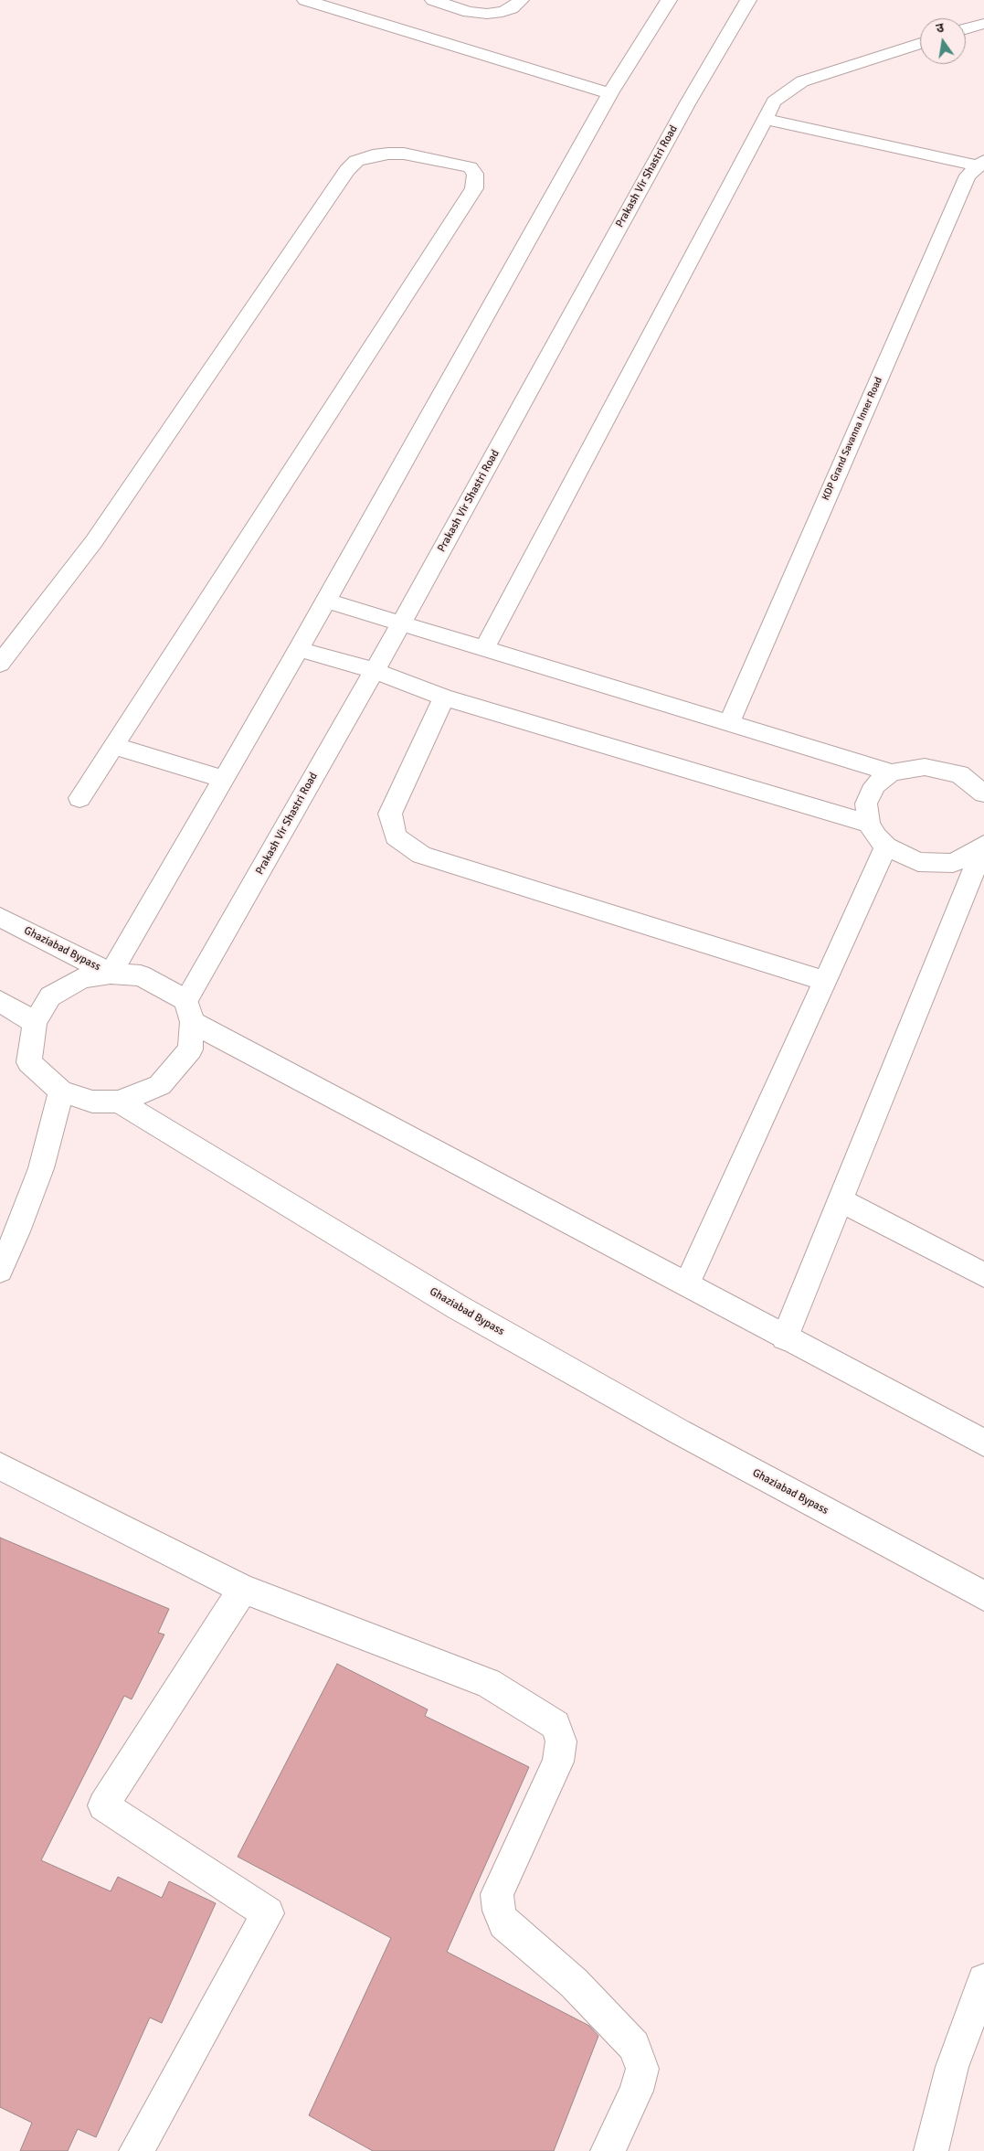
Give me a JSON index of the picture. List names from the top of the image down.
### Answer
{
  "streets": {
    "main road": ["Prakash Vir Shastri Road", "KDP Grand Savanna Inner Road", "Ghaziabad Bypass"]
  },
  "crossings": [
    ["Prakash Vir Shastri Road", "Ghaziabad Bypass"]
  ],
  "north": "top"
}
